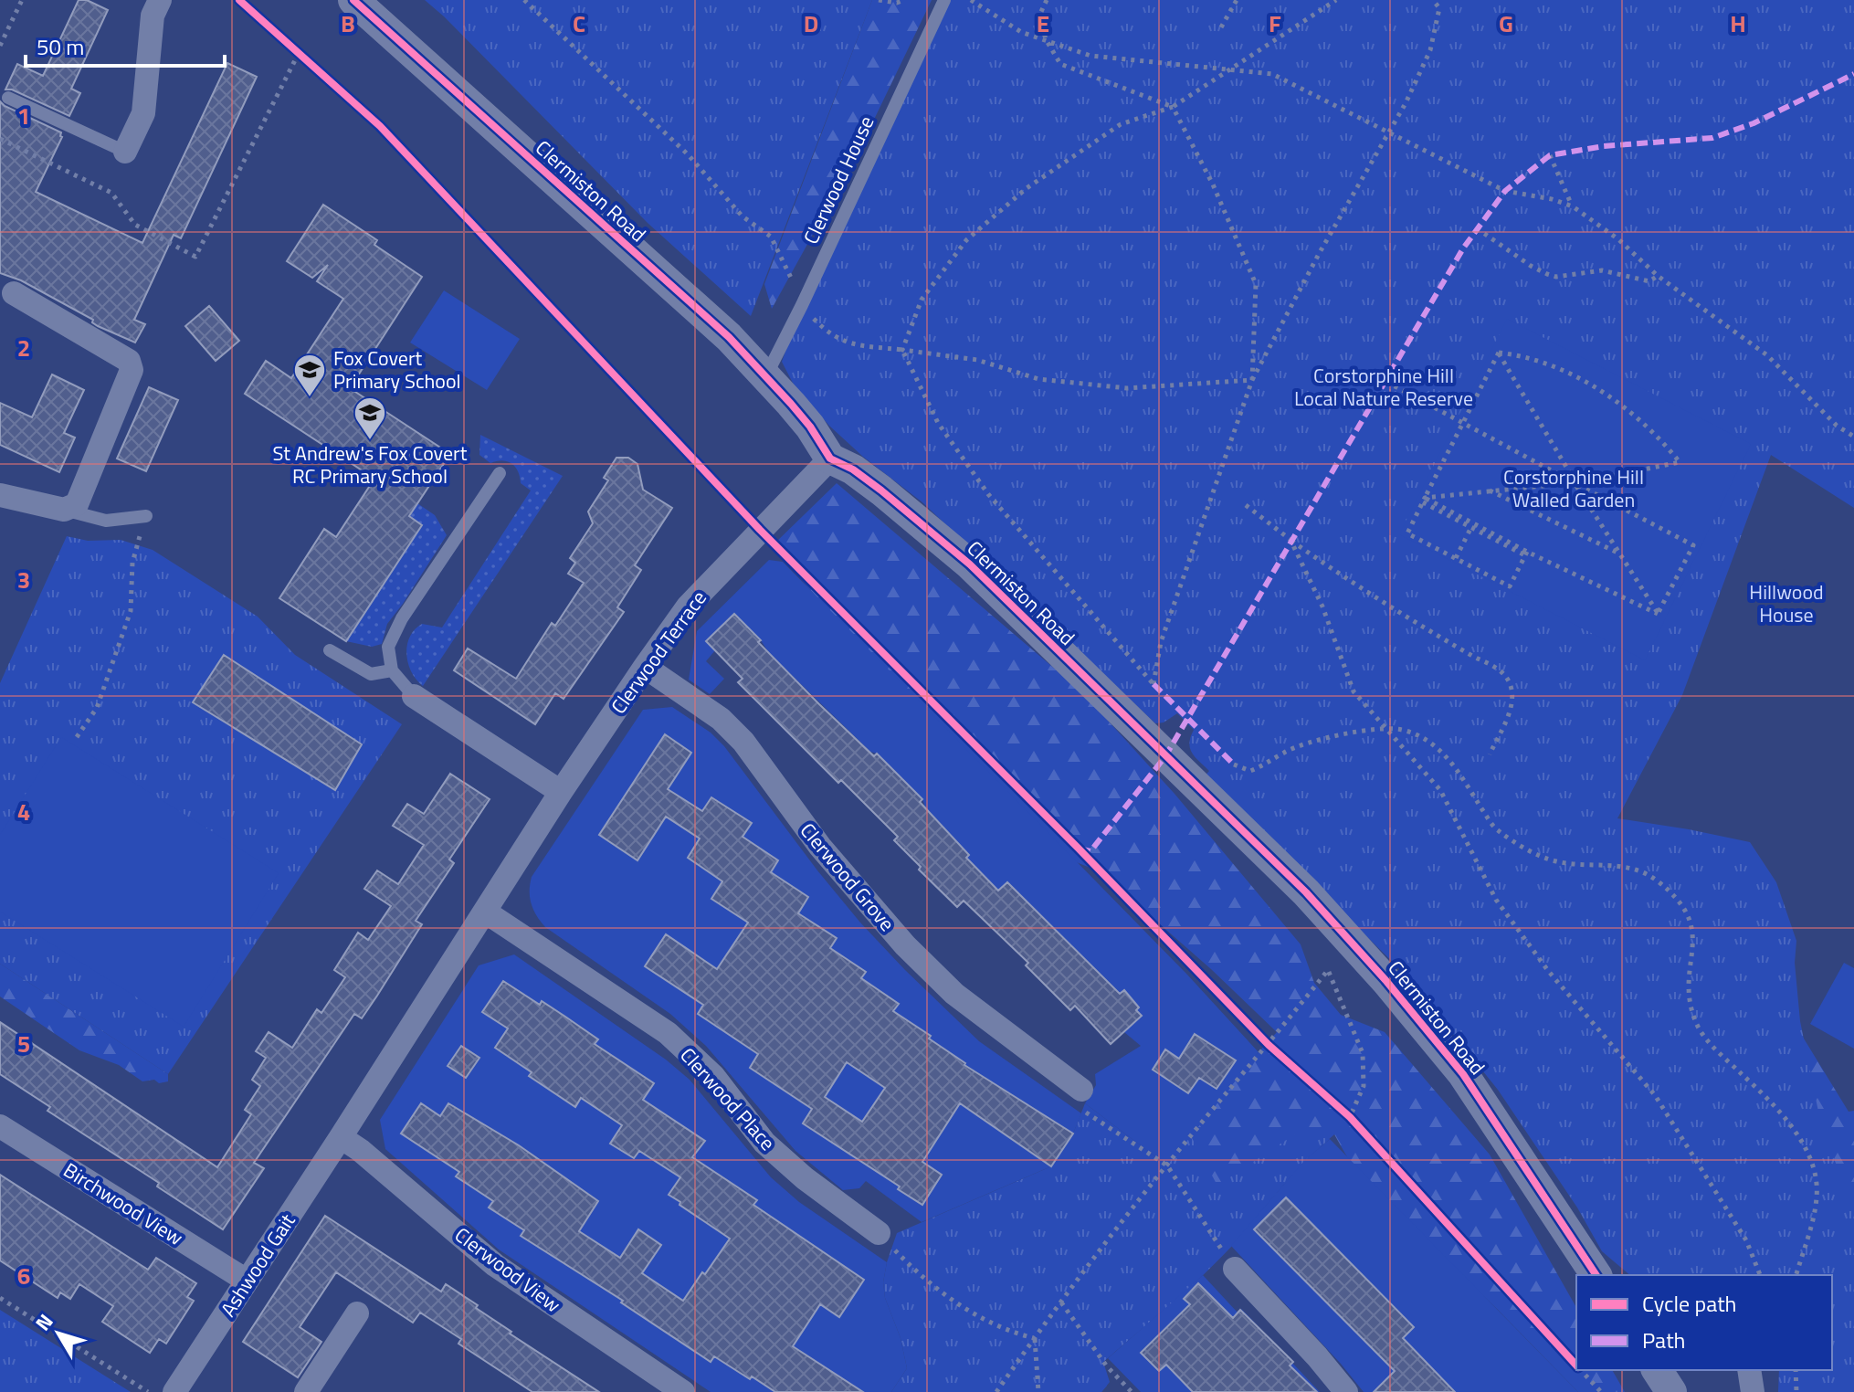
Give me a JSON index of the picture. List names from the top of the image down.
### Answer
{
  "streets": {
    "street": [
      "Clermiston Road",
      "Clerwood Terrace",
      "Clerwood Grove",
      "Clerwood Place",
      "Birchwood View",
      "Ashwood Gait",
      "Clerwood View"
    ],
    "lane": ["Clerwood House"]
  },
  "crossings": [
    ["Clerwood House", "Clermiston Road"],
    ["Clermiston Road", "Clerwood Terrace"],
    ["Clerwood Terrace", "Clerwood Grove"],
    ["Clerwood Terrace", "Clerwood Place"],
    ["Clerwood Terrace", "Ashwood Gait"],
    ["Clerwood Terrace", "Clerwood View"],
    ["Birchwood View", "Ashwood Gait"],
    ["Ashwood Gait", "Clerwood View"]
  ],
  "parks": ["Corstorphine Hill Local Nature Reserve", "Corstorphine Hill Walled Garden", "Hillwood House"],
  "places": {
    "school or university": ["Fox Covert Primary School", "St Andrew's Fox Covert RC Primary School"]
  },
  "legend": ["Cycle path", "Path"],
  "scale_bar": "50 m",
  "north": "top left",
  "grid": {
    "columns": [
      "B",
      "C",
      "D",
      "E",
      "F",
      "G",
      "H"
    ],
    "rows": [
      "1",
      "2",
      "3",
      "4",
      "5",
      "6"
    ]
  }
}
